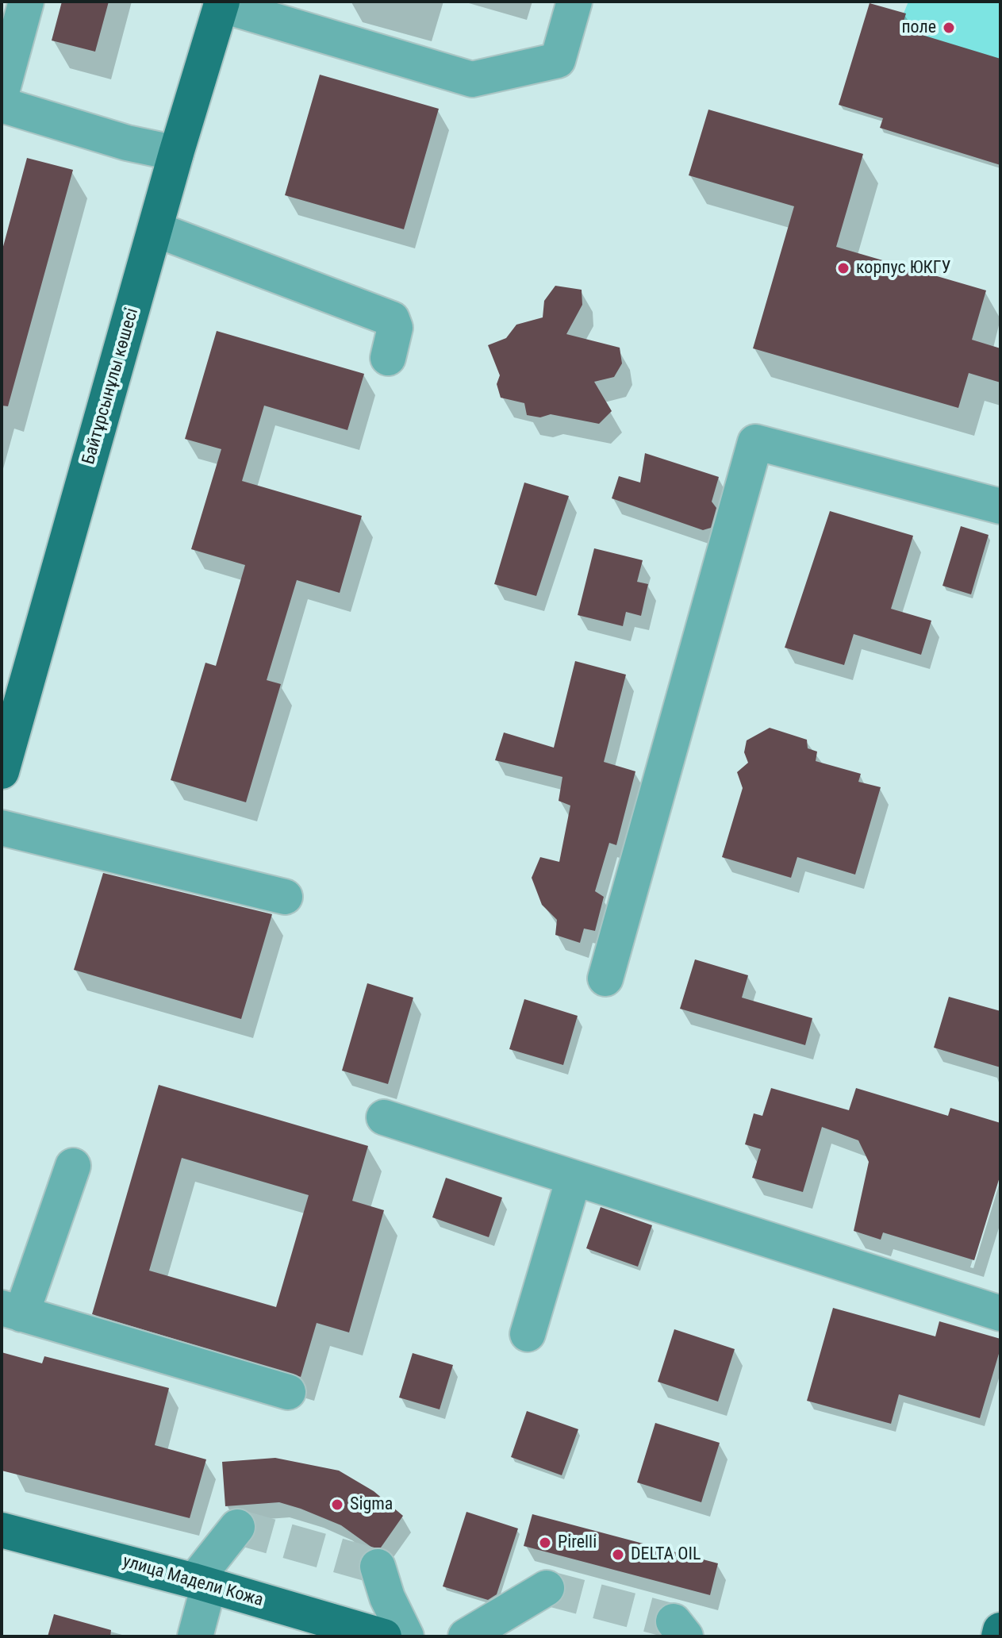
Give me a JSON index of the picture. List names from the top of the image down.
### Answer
{
  "streets": {
    "main road": ["Байтұрсынұлы көшесі", "улица Мадели Кожа"]
  },
  "places": [
    "поле",
    "корпус ЮКГУ",
    "Sigma",
    "Pirelli",
    "DELTA OIL"
  ]
}
